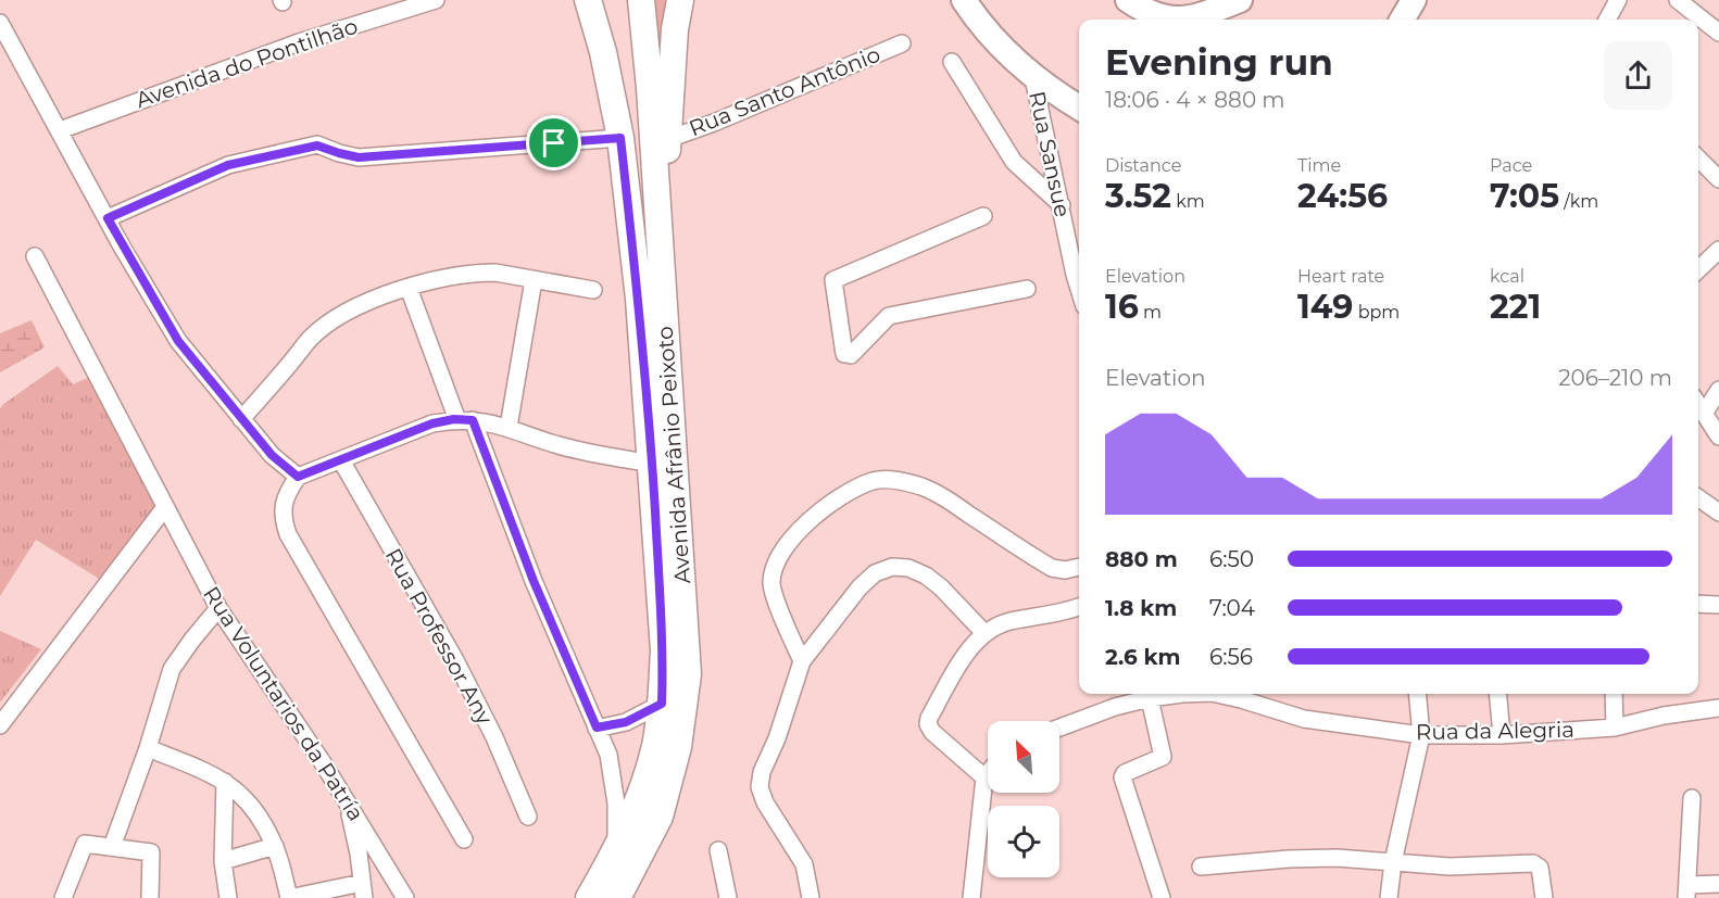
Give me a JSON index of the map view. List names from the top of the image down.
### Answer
{
  "streets": {
    "main road": ["Avenida Afrânio Peixoto"],
    "street": [
      "Avenida do Pontilhão",
      "Rua Santo Antônio",
      "Rua Sansue",
      "Rua Professor Any",
      "Rua Voluntarios da Patría",
      "Rua da Alegria"
    ]
  },
  "north": "top left",
  "page": {
    "heading": ["Evening run", "18:06 · 4 × 880 m"],
    "stats": [
      ["Distance", "3.52 km"],
      ["Time", "24:56"],
      ["Pace", "7:05 /km"],
      ["Elevation", "16 m"],
      ["Heart rate", "149 bpm"],
      ["kcal", "221"]
    ],
    "chart": ["Elevation", "206–210 m"],
    "list": [
      {
        "name": "880 m",
        "note": "6:50"
      },
      {
        "name": "1.8 km",
        "note": "7:04"
      },
      {
        "name": "2.6 km",
        "note": "6:56"
      }
    ]
  }
}
